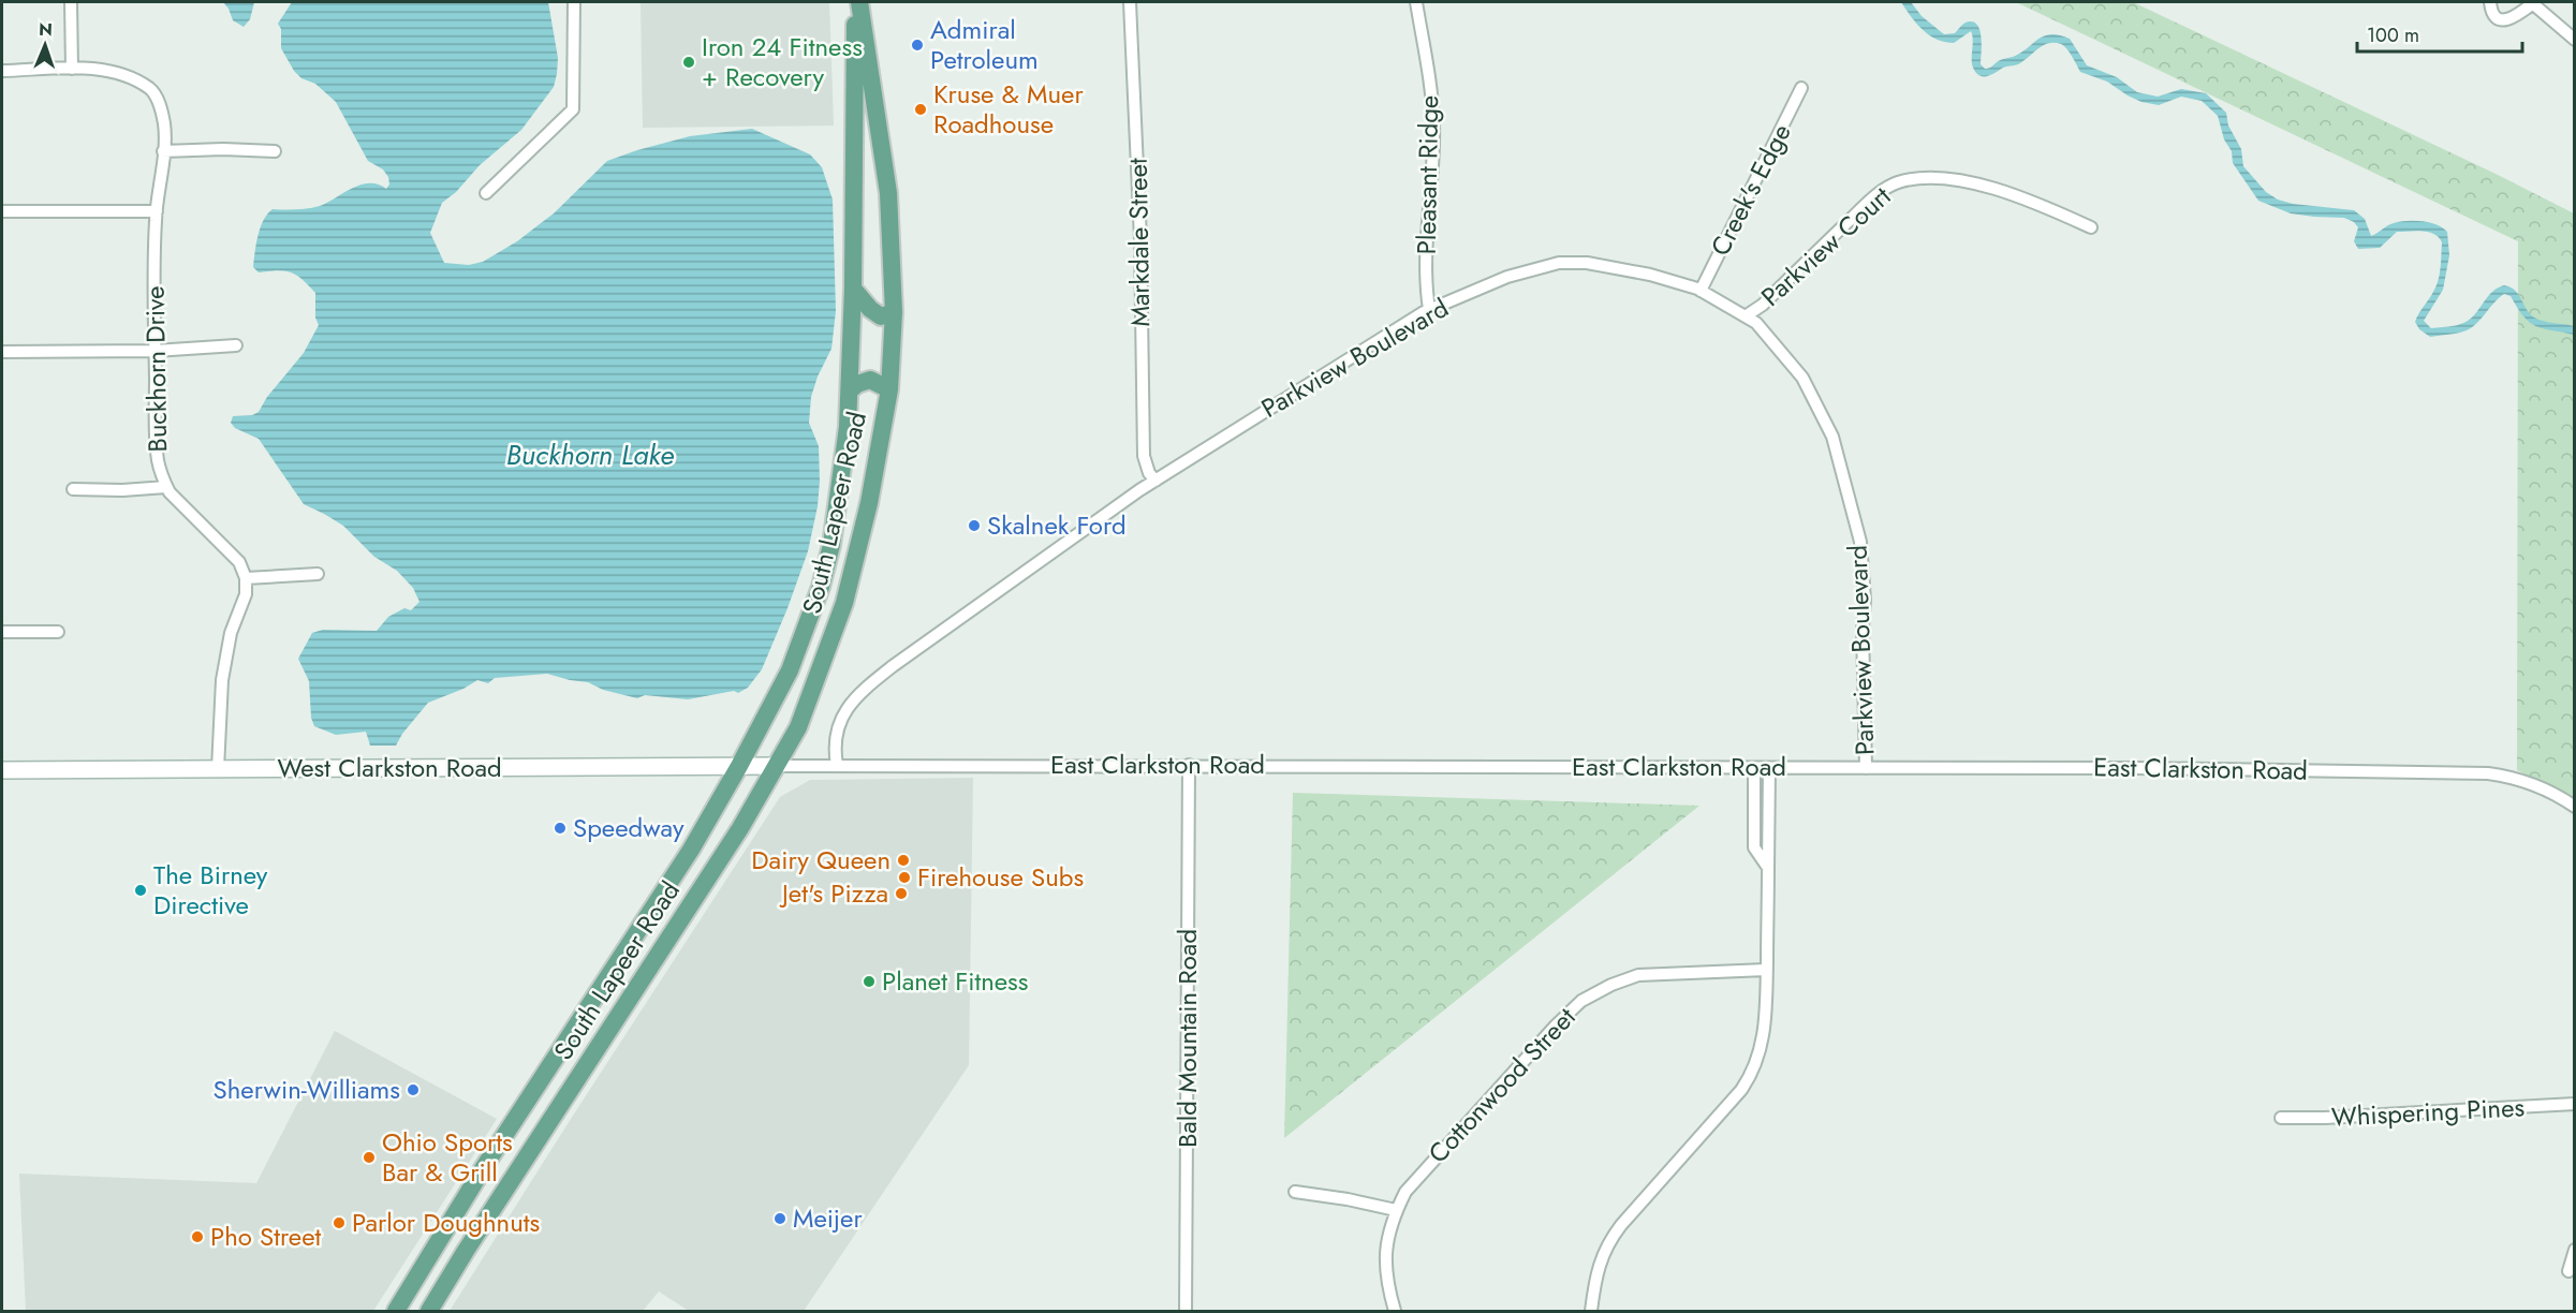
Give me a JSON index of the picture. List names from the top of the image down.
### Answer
{
  "streets": {
    "main road": ["South Lapeer Road", "West Clarkston Road"],
    "street": [
      "Pleasant Ridge",
      "Creek's Edge",
      "Markdale Street",
      "Parkview Court",
      "Parkview Boulevard",
      "Buckhorn Drive",
      "East Clarkston Road",
      "Bald Mountain Road",
      "Cottonwood Street",
      "Whispering Pines"
    ]
  },
  "crossings": [
    ["Pleasant Ridge", "Parkview Boulevard"],
    ["Creek's Edge", "Parkview Boulevard"],
    ["Markdale Street", "Parkview Boulevard"],
    ["Parkview Court", "Parkview Boulevard"],
    ["Parkview Boulevard", "East Clarkston Road"],
    ["South Lapeer Road", "East Clarkston Road"],
    ["South Lapeer Road", "West Clarkston Road"],
    ["East Clarkston Road", "West Clarkston Road"],
    ["East Clarkston Road", "Bald Mountain Road"]
  ],
  "water": ["Buckhorn Lake"],
  "places": [
    "Admiral Petroleum",
    "Iron 24 Fitness + Recovery",
    "Kruse & Muer Roadhouse",
    "Skalnek Ford",
    "Speedway",
    "Dairy Queen",
    "Firehouse Subs",
    "The Birney Directive",
    "Jet's Pizza",
    "Planet Fitness",
    "Sherwin-Williams",
    "Ohio Sports Bar & Grill",
    "Meijer",
    "Parlor Doughnuts",
    "Pho Street"
  ],
  "scale_bar": "100 m",
  "north": "top"
}
